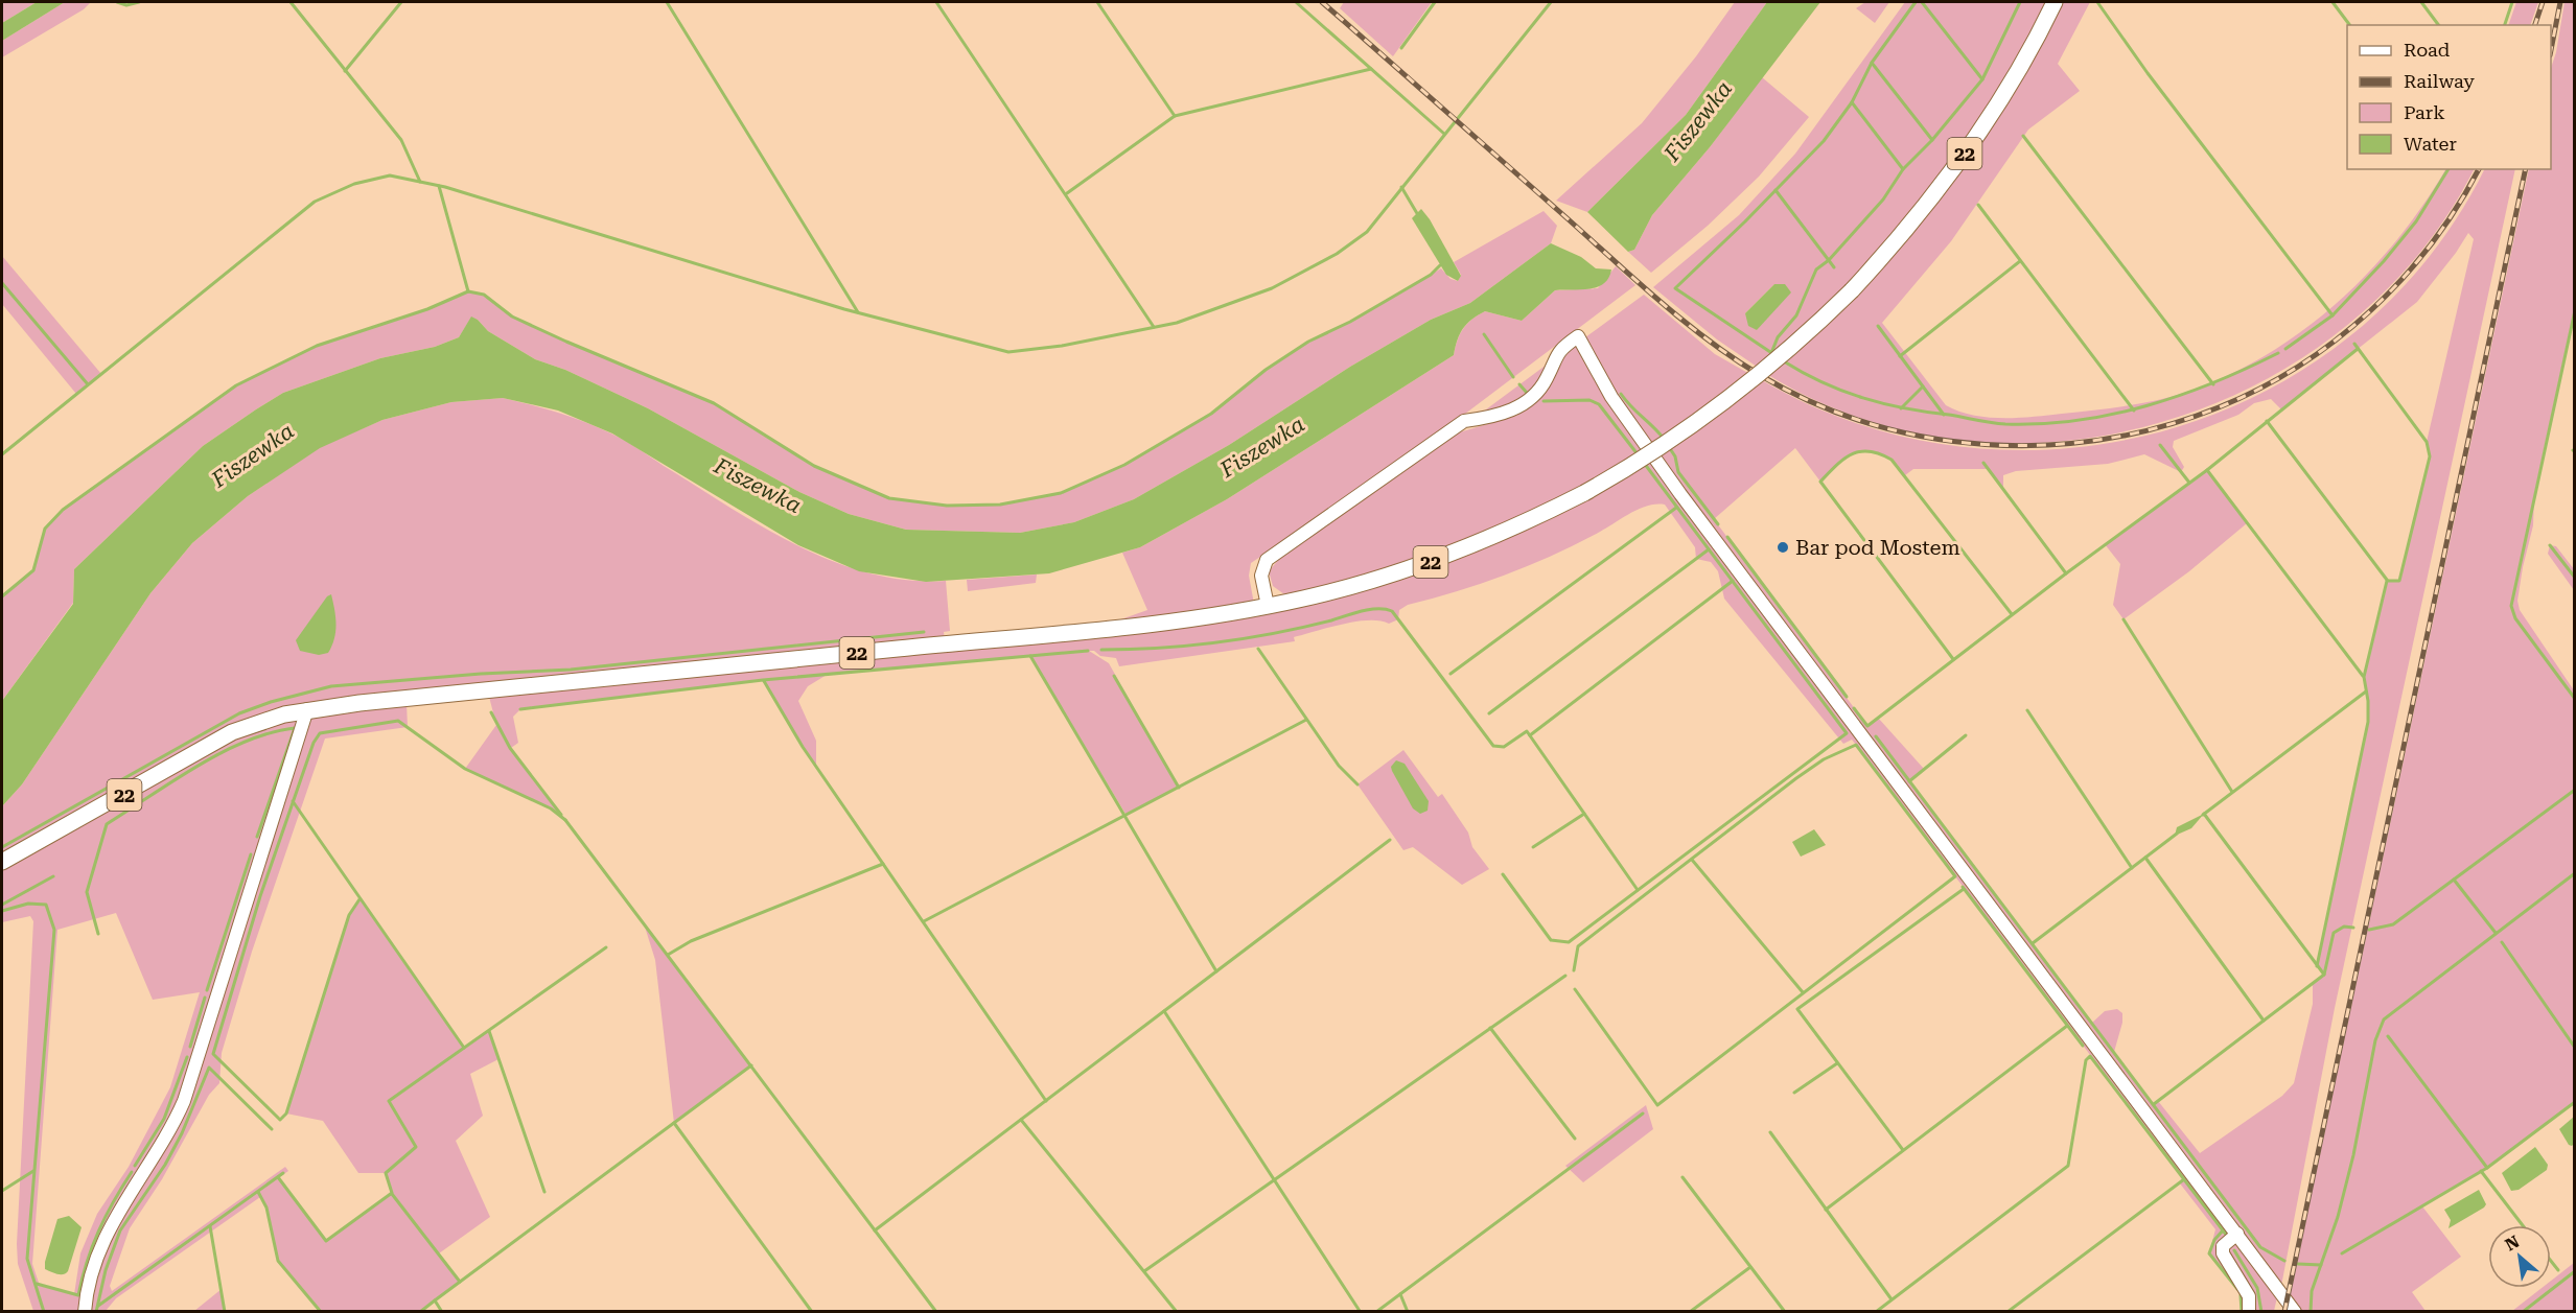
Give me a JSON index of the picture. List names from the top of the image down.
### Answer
{
  "streets": {
    "main road": ["22"]
  },
  "water": ["Fiszewka"],
  "places": ["Bar pod Mostem"],
  "legend": [
    "Road",
    "Railway",
    "Park",
    "Water"
  ],
  "north": "top left"
}
